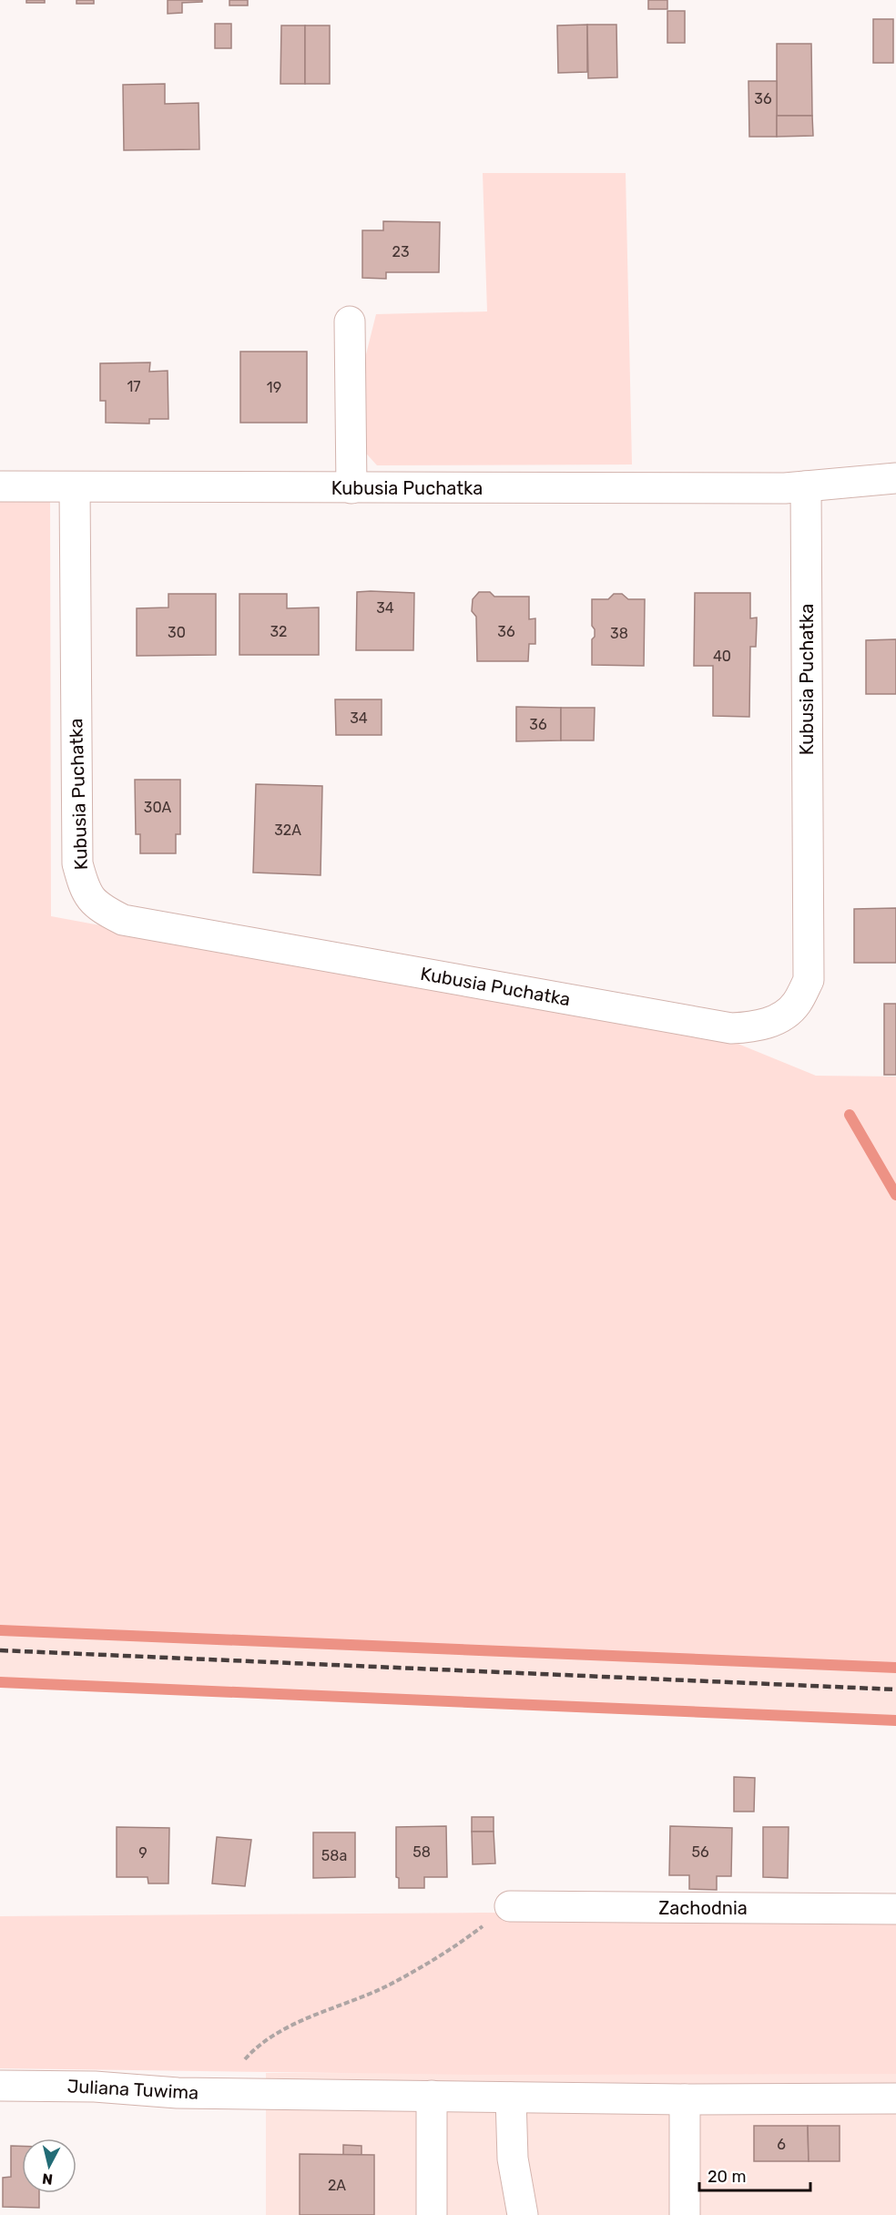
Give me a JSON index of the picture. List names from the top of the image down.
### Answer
{
  "streets": {
    "street": ["Kubusia Puchatka", "Zachodnia", "Juliana Tuwima"]
  },
  "house_numbers": [
    "36",
    "23",
    "17",
    "19",
    "34",
    "32",
    "36",
    "30",
    "38",
    "40",
    "34",
    "36",
    "30A",
    "32A",
    "58",
    "56",
    "9",
    "58a",
    "6",
    "2A"
  ],
  "scale_bar": "20 m",
  "north": "bottom"
}
